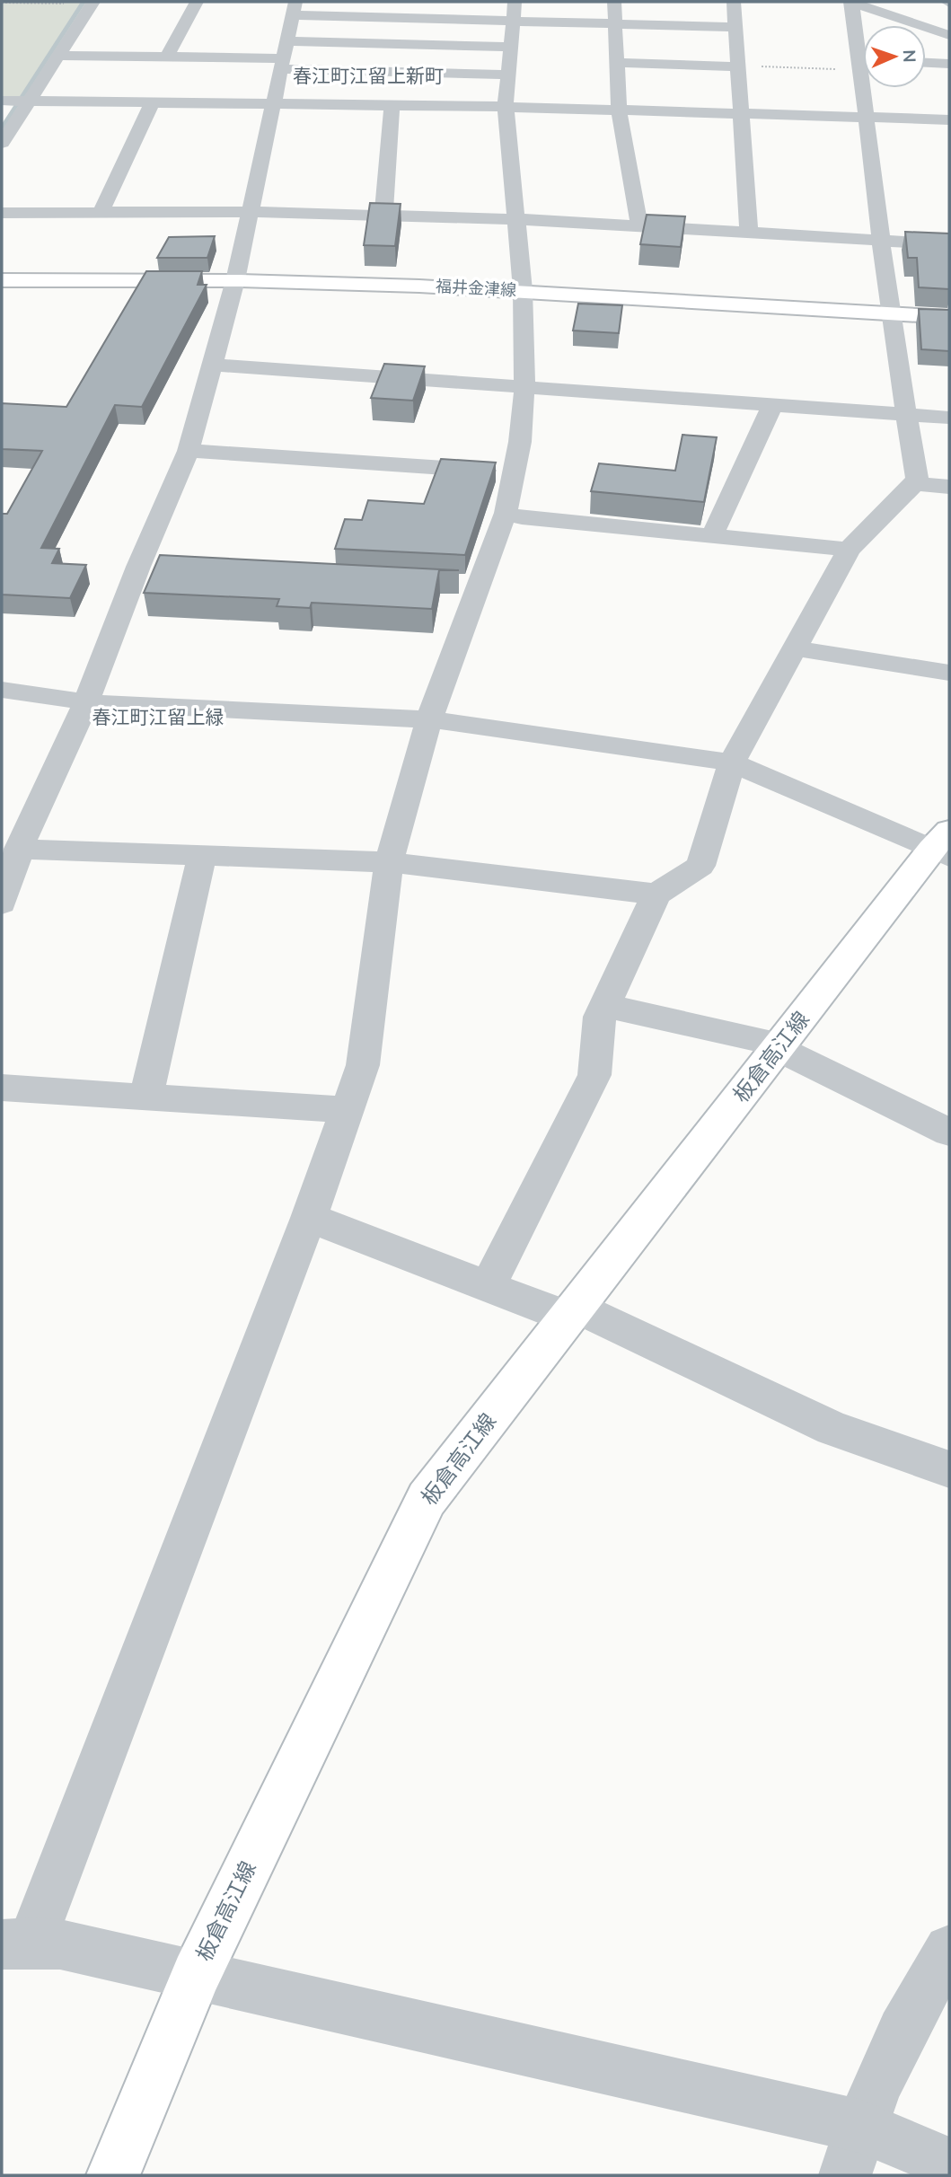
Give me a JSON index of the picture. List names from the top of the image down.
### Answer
{
  "streets": {
    "main road": ["福井金津線", "板倉高江線"]
  },
  "districts": ["春江町江留上新町", "春江町江留上緑"],
  "north": "right"
}
